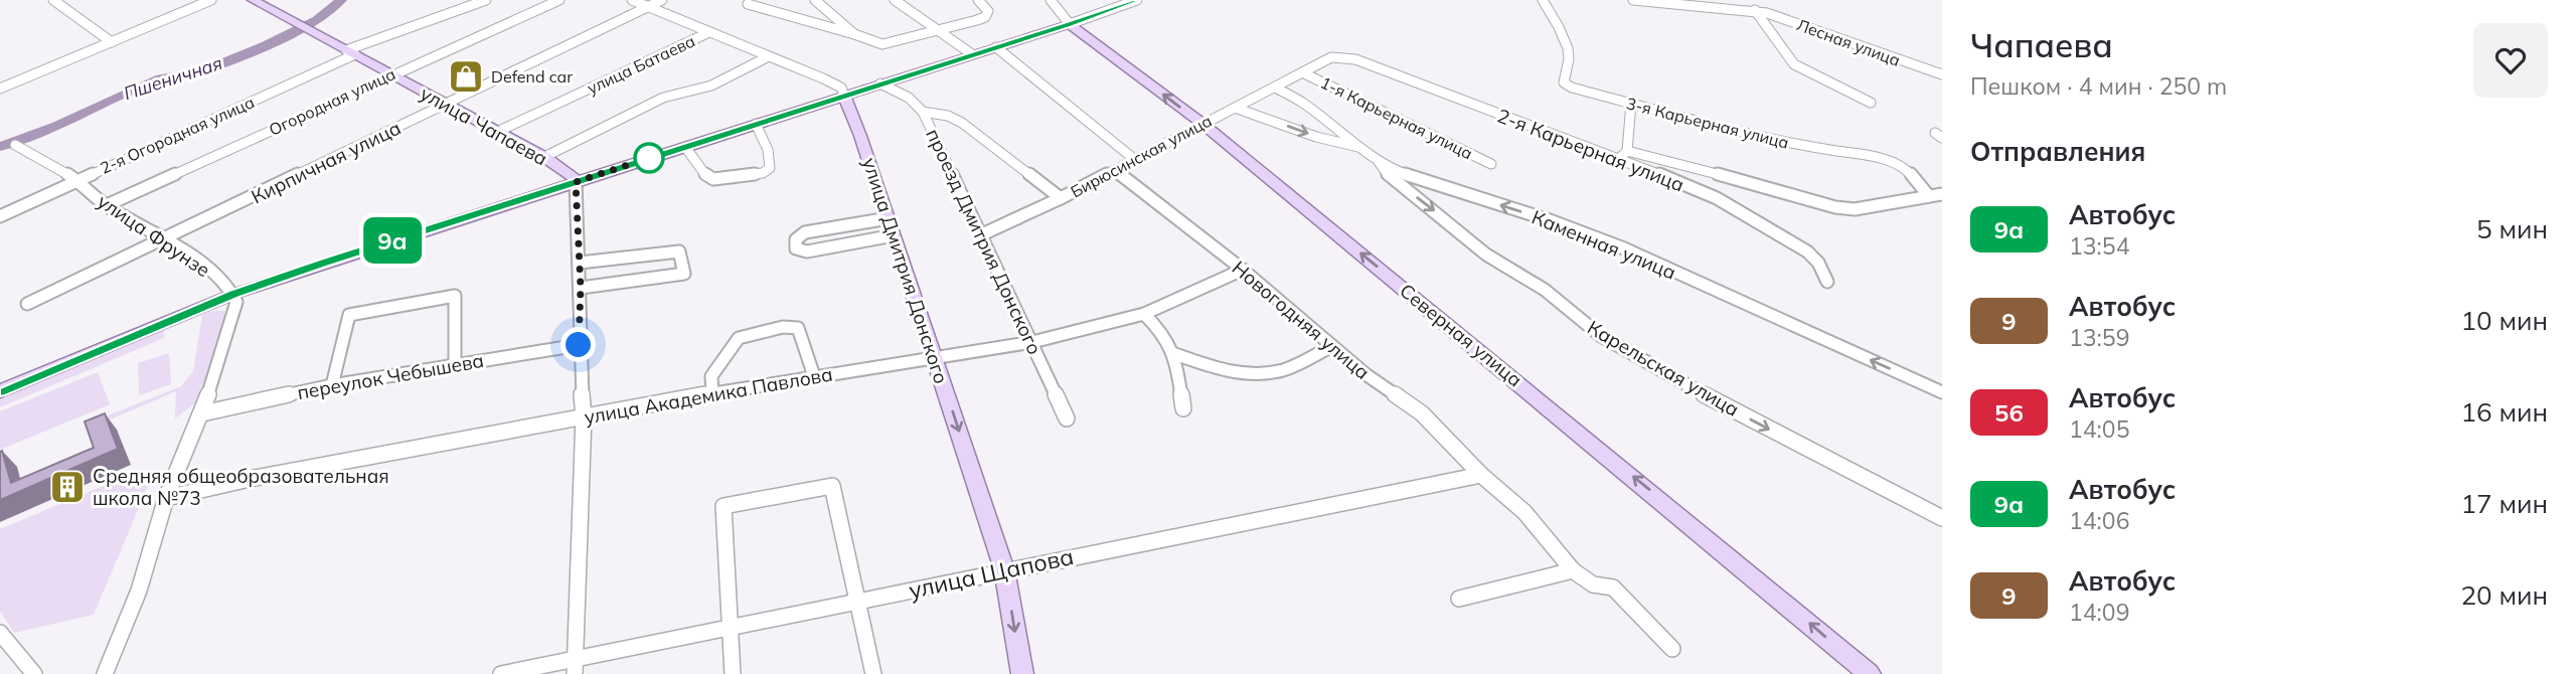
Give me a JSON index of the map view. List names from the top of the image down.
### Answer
{
  "streets": {
    "main road": ["улица Чапаева", "улица Дмитрия Донского", "Северная улица"],
    "street": [
      "Лесная улица",
      "улица Батаева",
      "Огородная улица",
      "1-я Карьерная улица",
      "3-я Карьерная улица",
      "2-я Огородная улица",
      "2-я Карьерная улица",
      "Бирюсинская улица",
      "Кирпичная улица",
      "улица Фрунзе",
      "проезд Дмитрия Донского",
      "Каменная улица",
      "Новогодняя улица",
      "Карельская улица",
      "переулок Чебышева",
      "улица Академика Павлова",
      "улица Щапова"
    ]
  },
  "crossings": [
    ["улица Батаева", "улица Чапаева"],
    ["Огородная улица", "улица Чапаева"],
    ["Огородная улица", "улица Фрунзе"],
    ["1-я Карьерная улица", "Бирюсинская улица"],
    ["3-я Карьерная улица", "2-я Карьерная улица"],
    ["улица Чапаева", "2-я Огородная улица"],
    ["улица Чапаева", "Кирпичная улица"],
    ["2-я Огородная улица", "улица Фрунзе"],
    ["2-я Карьерная улица", "Бирюсинская улица"],
    ["Бирюсинская улица", "проезд Дмитрия Донского"],
    ["Бирюсинская улица", "Каменная улица"],
    ["Бирюсинская улица", "Новогодняя улица"],
    ["Бирюсинская улица", "Северная улица"],
    ["Кирпичная улица", "улица Фрунзе"],
    ["проезд Дмитрия Донского", "улица Академика Павлова"],
    ["Каменная улица", "Карельская улица"],
    ["улица Дмитрия Донского", "улица Академика Павлова"],
    ["улица Дмитрия Донского", "улица Щапова"],
    ["Новогодняя улица", "улица Академика Павлова"],
    ["Новогодняя улица", "улица Щапова"]
  ],
  "one_way": ["Каменная улица", "улица Дмитрия Донского", "Карельская улица"],
  "water": ["Пшеничная"],
  "places": {
    "shop": ["Defend car"],
    "building": ["Средняя общеобразовательная школа №73"]
  },
  "lines": ["bus line 9а"],
  "page": {
    "on_map": "9а",
    "heading": [
      ["Чапаева", "Пешком · 4 мин · 250 m"],
      "Отправления"
    ],
    "list": [
      {
        "mark": "9а",
        "name": "Автобус",
        "note": "13:54",
        "value": "5 мин"
      },
      {
        "mark": "9",
        "name": "Автобус",
        "note": "13:59",
        "value": "10 мин"
      },
      {
        "mark": "56",
        "name": "Автобус",
        "note": "14:05",
        "value": "16 мин"
      },
      {
        "mark": "9а",
        "name": "Автобус",
        "note": "14:06",
        "value": "17 мин"
      },
      {
        "mark": "9",
        "name": "Автобус",
        "note": "14:09",
        "value": "20 мин"
      }
    ]
  }
}
